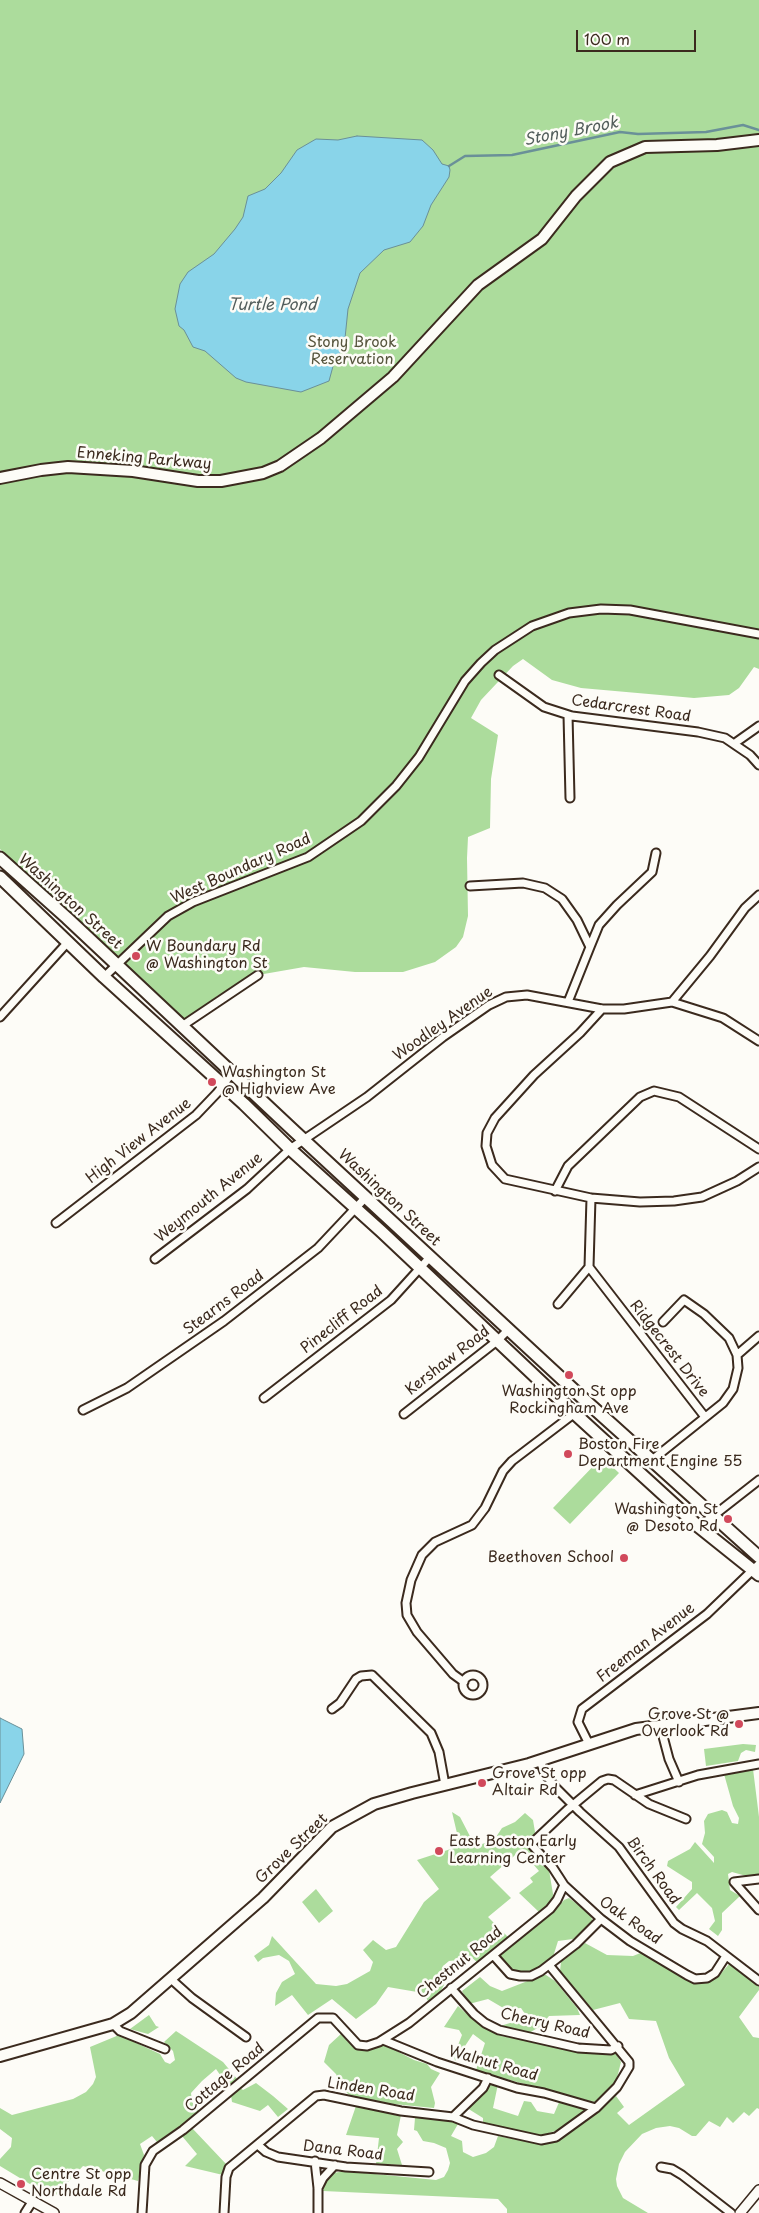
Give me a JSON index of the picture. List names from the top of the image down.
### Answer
{
  "streets": {
    "main road": ["Enneking Parkway", "Washington Street", "Grove Street"],
    "street": [
      "Cedarcrest Road",
      "West Boundary Road",
      "Woodley Avenue",
      "High View Avenue",
      "Weymouth Avenue",
      "Stearns Road",
      "Pinecliff Road",
      "Ridgecrest Drive",
      "Kershaw Road",
      "Freeman Avenue",
      "Birch Road",
      "Oak Road",
      "Chestnut Road",
      "Cherry Road",
      "Walnut Road",
      "Cottage Road",
      "Linden Road",
      "Dana Road"
    ]
  },
  "crossings": [
    ["West Boundary Road", "Washington Street"],
    ["Washington Street", "Woodley Avenue"],
    ["Washington Street", "High View Avenue"],
    ["Washington Street", "Weymouth Avenue"],
    ["Washington Street", "Stearns Road"],
    ["Washington Street", "Pinecliff Road"],
    ["Washington Street", "Ridgecrest Drive"],
    ["Washington Street", "Kershaw Road"],
    ["Washington Street", "Freeman Avenue"],
    ["Woodley Avenue", "Weymouth Avenue"],
    ["Freeman Avenue", "Grove Street"],
    ["Grove Street", "Birch Road"],
    ["Birch Road", "Oak Road"],
    ["Oak Road", "Chestnut Road"],
    ["Chestnut Road", "Cherry Road"],
    ["Chestnut Road", "Walnut Road"],
    ["Chestnut Road", "Cottage Road"],
    ["Walnut Road", "Linden Road"],
    ["Linden Road", "Dana Road"]
  ],
  "water": ["Stony Brook", "Turtle Pond"],
  "parks": ["Stony Brook Reservation"],
  "places": [
    "W Boundary Rd @ Washington St",
    "Washington St @ Highview Ave",
    "Washington St opp Rockingham Ave",
    "Boston Fire Department Engine 55",
    "Washington St @ Desoto Rd",
    "Beethoven School",
    "Grove St @ Overlook Rd",
    "Grove St opp Altair Rd",
    "East Boston Early Learning Center",
    "Centre St opp Northdale Rd"
  ],
  "scale_bar": "100 m"
}
